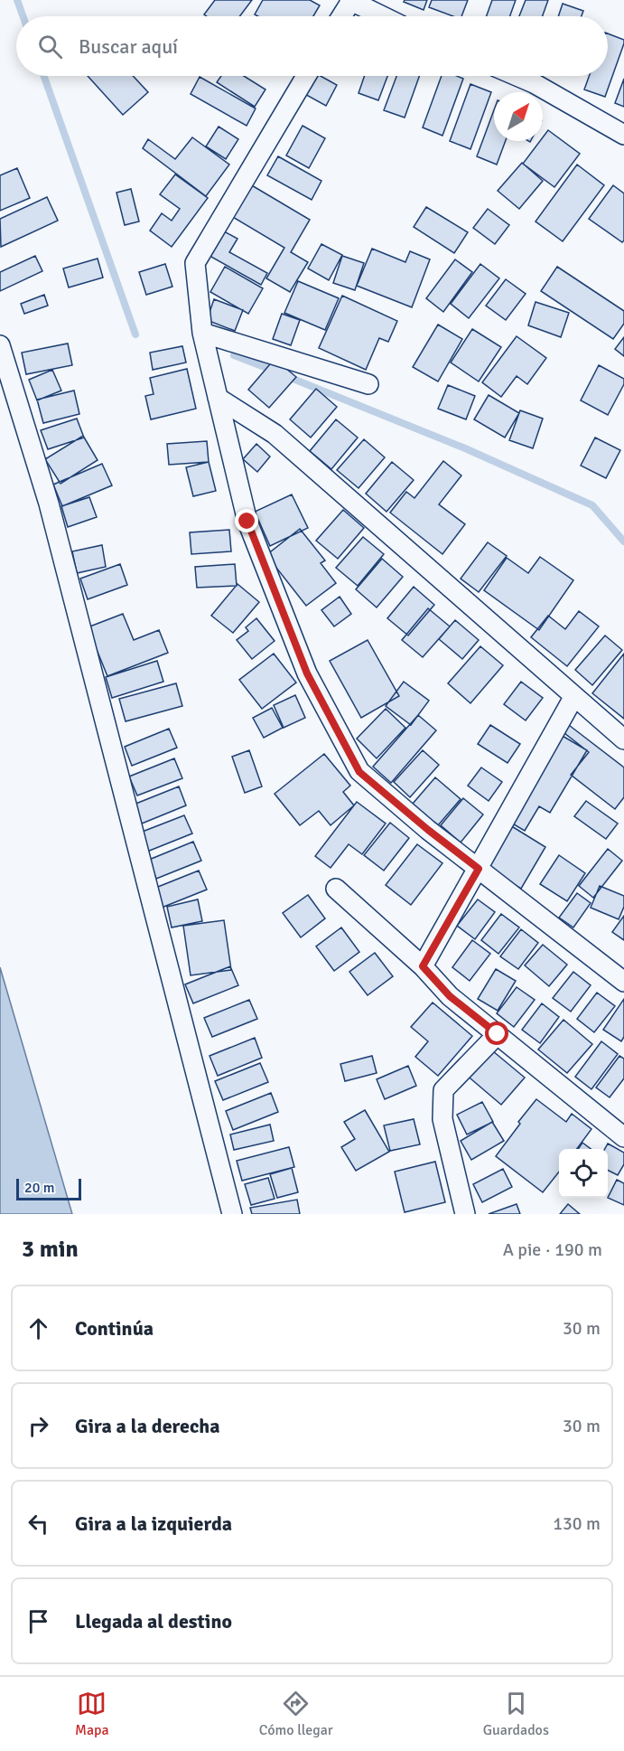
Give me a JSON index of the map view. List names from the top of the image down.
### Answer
{
  "scale_bar": "20 m",
  "north": "top right",
  "page": {
    "search": "Buscar aquí",
    "scale": "20 m",
    "heading": ["3 min", "A pie · 190 m"],
    "list": [
      ["Continúa", "30 m"],
      ["Gira a la derecha", "30 m"],
      ["Gira a la izquierda", "130 m"],
      "Llegada al destino"
    ],
    "nav": ["Mapa", "Cómo llegar", "Guardados"]
  }
}
